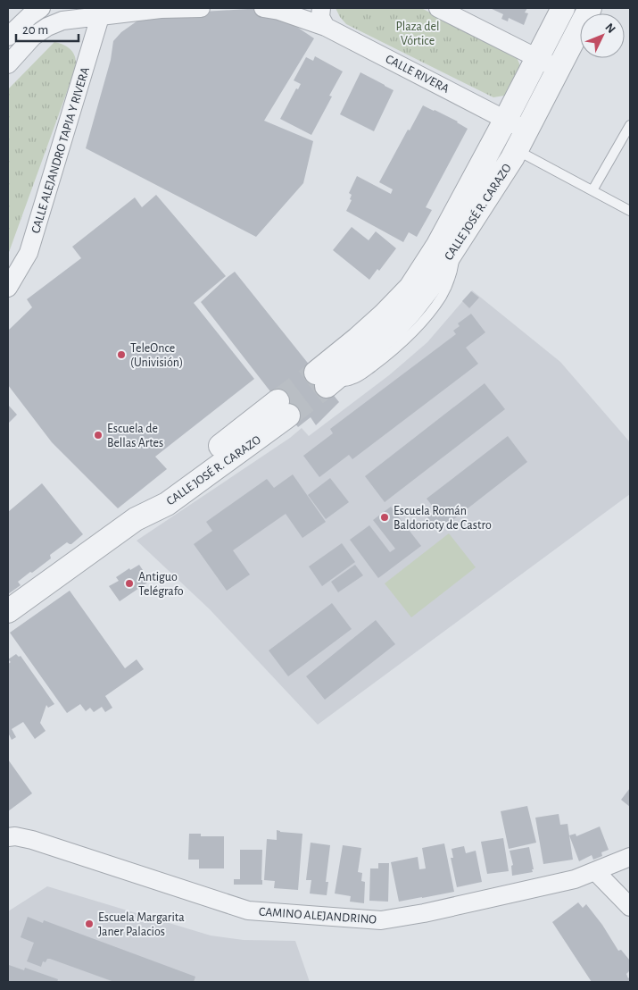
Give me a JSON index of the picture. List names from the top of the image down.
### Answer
{
  "streets": {
    "street": [
      "CALLE RIVERA",
      "CALLE ALEJANDRO TAPIA Y RIVERA",
      "CALLE JOSÉ R. CARAZO",
      "CAMINO ALEJANDRINO"
    ]
  },
  "crossings": [
    ["CALLE RIVERA", "CALLE JOSÉ R. CARAZO"]
  ],
  "parks": ["Plaza del Vórtice"],
  "places": [
    "TeleOnce (Univisión)",
    "Escuela de Bellas Artes",
    "Escuela Román Baldorioty de Castro",
    "Antiguo Telégrafo",
    "Escuela Margarita Janer Palacios"
  ],
  "scale_bar": "20 m",
  "north": "top right"
}
